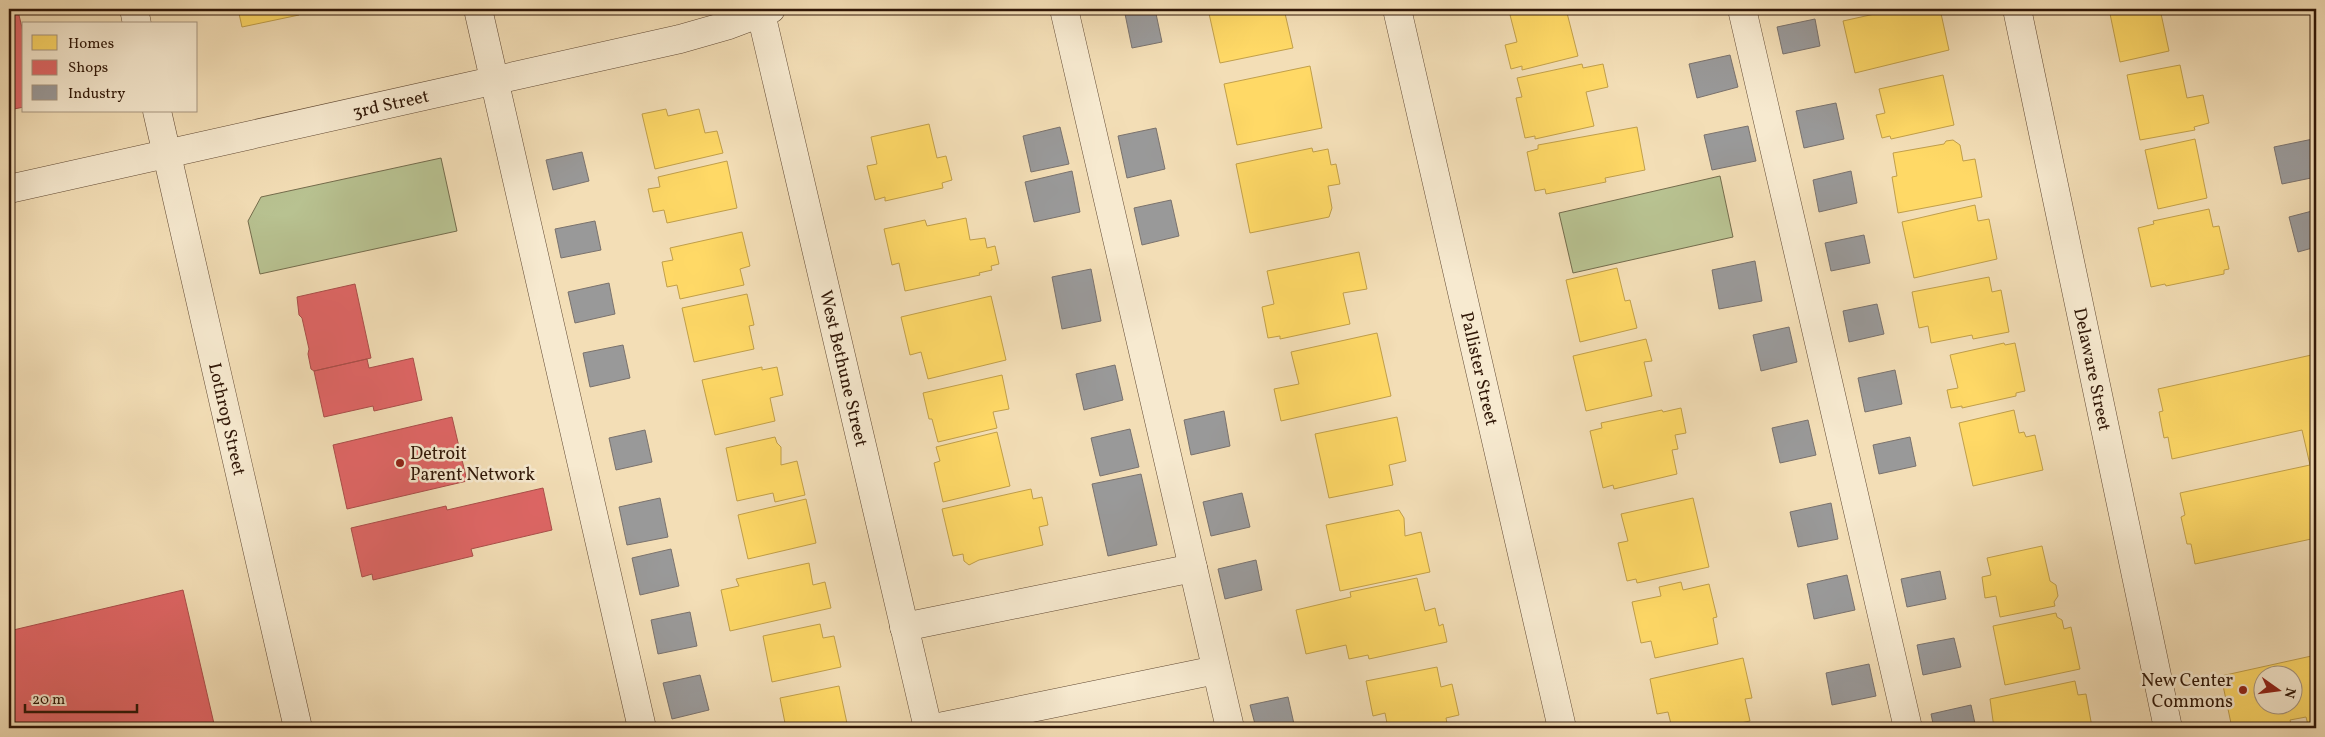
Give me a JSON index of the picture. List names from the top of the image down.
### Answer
{
  "streets": {
    "street": [
      "3rd Street",
      "West Bethune Street",
      "Pallister Street",
      "Delaware Street",
      "Lothrop Street"
    ]
  },
  "crossings": [
    ["3rd Street", "West Bethune Street"],
    ["3rd Street", "Lothrop Street"]
  ],
  "places": ["Detroit Parent Network", "New Center Commons"],
  "legend": ["Homes", "Shops", "Industry"],
  "scale_bar": "20 m",
  "north": "right"
}
